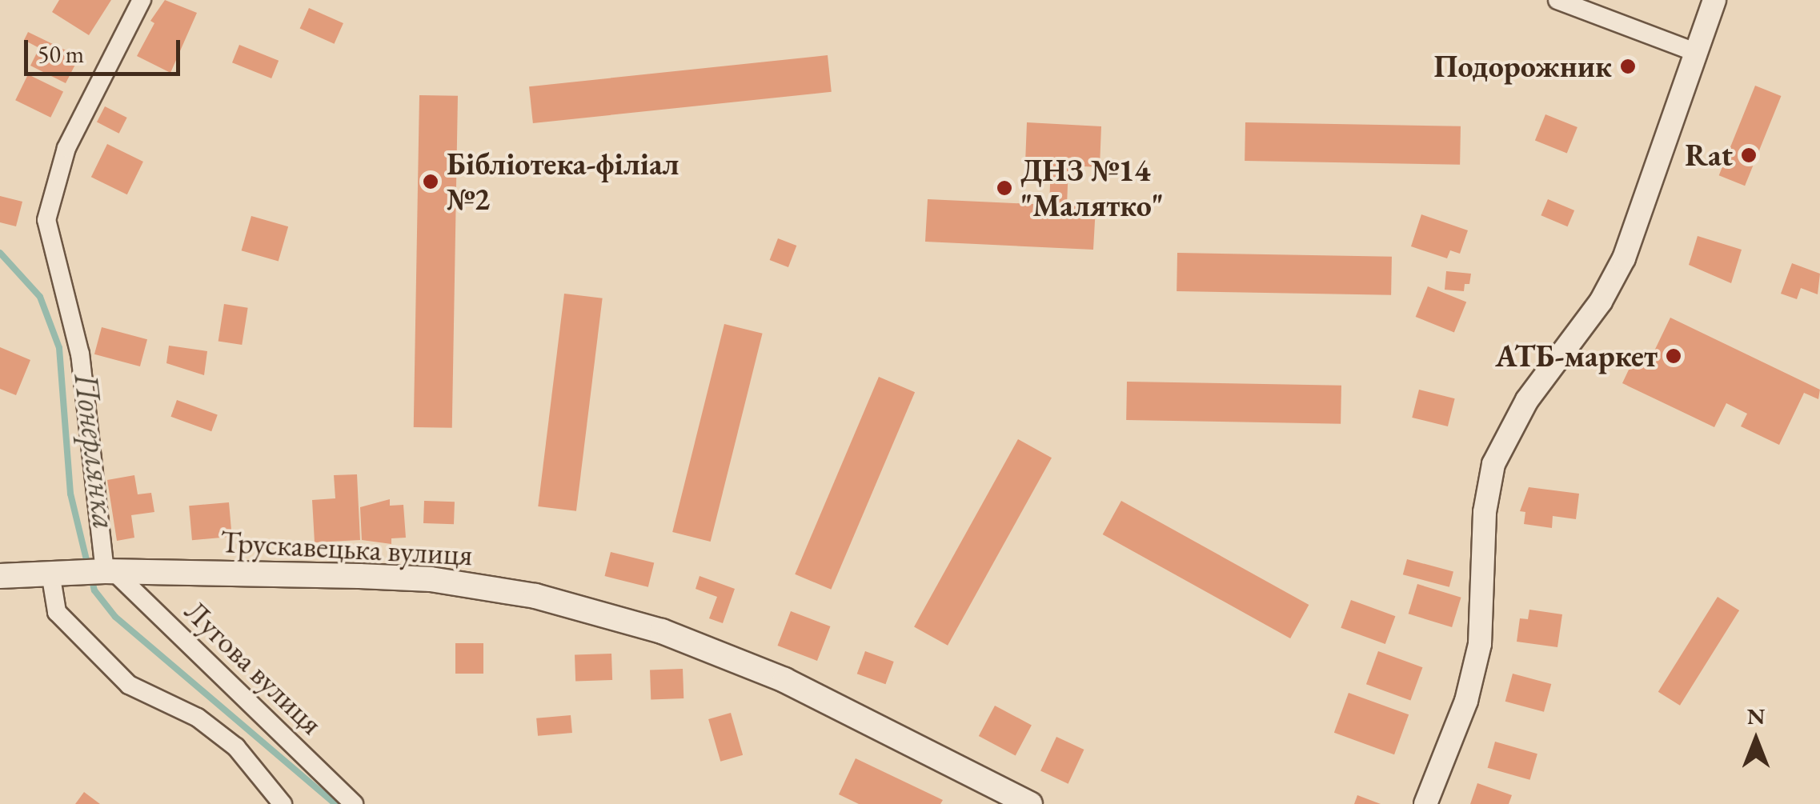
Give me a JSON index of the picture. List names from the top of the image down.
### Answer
{
  "streets": {
    "main road": ["Трускавецька вулиця"],
    "street": ["Лугова вулиця"]
  },
  "crossings": [
    ["Трускавецька вулиця", "Лугова вулиця"]
  ],
  "water": ["Понерлянка"],
  "places": [
    "Подорожник",
    "Rat",
    "Бібліотека-філіал №2",
    "ДНЗ №14 \"Малятко\"",
    "АТБ-маркет"
  ],
  "scale_bar": "50 m",
  "north": "top"
}
